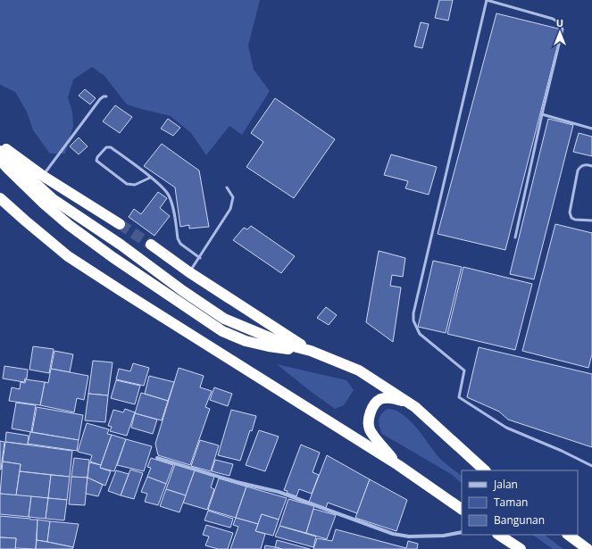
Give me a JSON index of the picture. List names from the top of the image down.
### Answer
{
  "legend": ["Jalan", "Taman", "Bangunan"],
  "north": "top"
}
